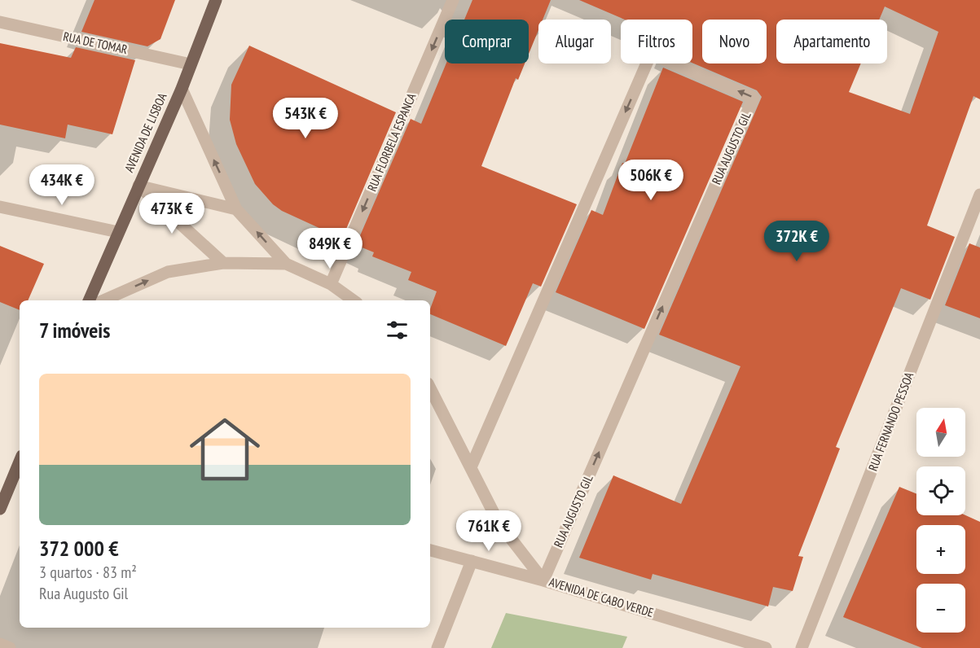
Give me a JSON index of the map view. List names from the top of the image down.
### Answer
{
  "streets": {
    "main road": ["AVENIDA DE LISBOA"],
    "street": [
      "RUA DE TOMAR",
      "RUA FLORBELA ESPANCA",
      "RUA AUGUSTO GIL",
      "RUA FERNANDO PESSOA",
      "AVENIDA DE CABO VERDE"
    ]
  },
  "crossings": [
    ["RUA DE TOMAR", "AVENIDA DE LISBOA"],
    ["RUA AUGUSTO GIL", "AVENIDA DE CABO VERDE"]
  ],
  "one_way": ["RUA FLORBELA ESPANCA"],
  "north": "top",
  "page": {
    "chip": [
      "Comprar",
      "Alugar",
      "Filtros",
      "Novo",
      "Apartamento"
    ],
    "price": [
      "543K €",
      "506K €",
      "434K €",
      "473K €",
      "372K €",
      "849K €",
      "761K €"
    ],
    "heading": "7 imóveis",
    "list": [
      {
        "name": "372 000 €",
        "note": "3 quartos · 83 m² · Rua Augusto Gil"
      }
    ],
    "map_buttons": ["+", "−"]
  }
}
